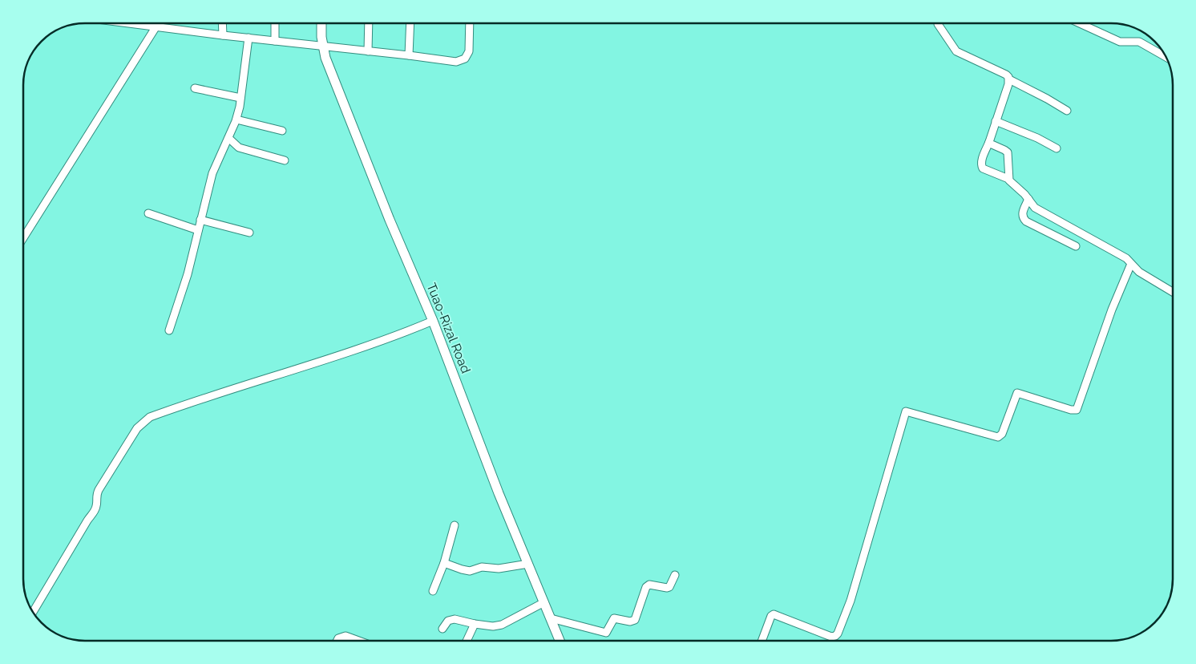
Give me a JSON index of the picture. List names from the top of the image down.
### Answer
{
  "streets": {
    "main road": ["Tuao-Rizal Road"]
  }
}
